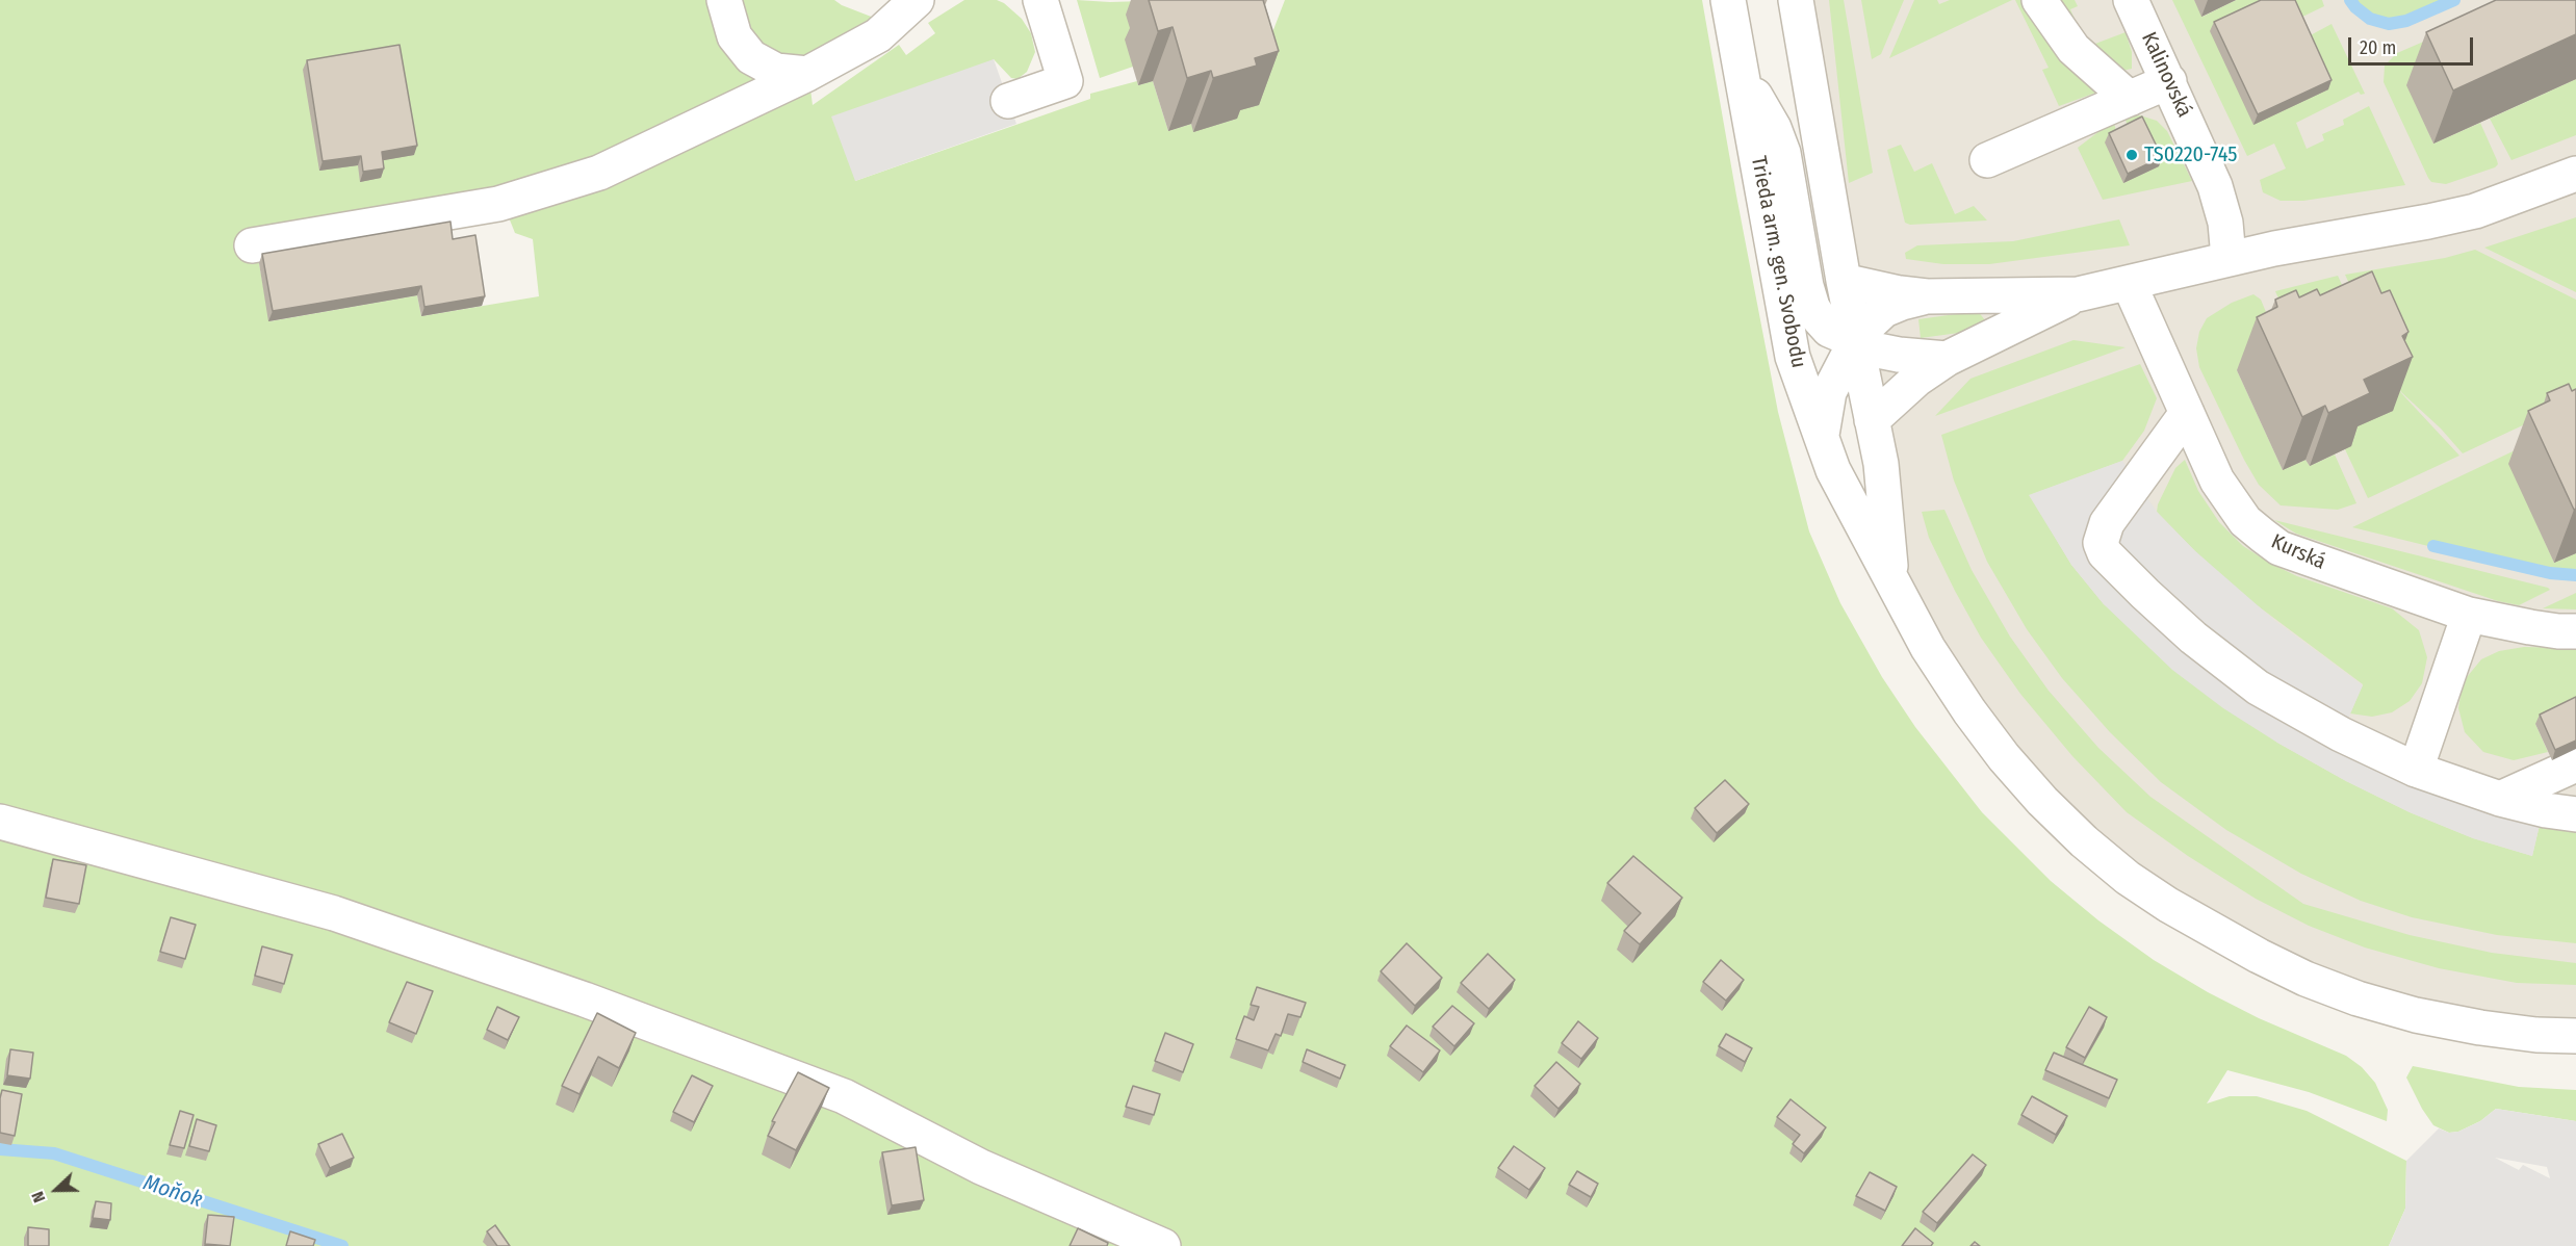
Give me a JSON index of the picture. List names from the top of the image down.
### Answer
{
  "streets": {
    "street": ["Kalinovská", "Trieda arm. gen. Svobodu", "Kurská"]
  },
  "water": ["Moňok"],
  "places": ["TS0220-745"],
  "scale_bar": "20 m",
  "north": "left"
}
